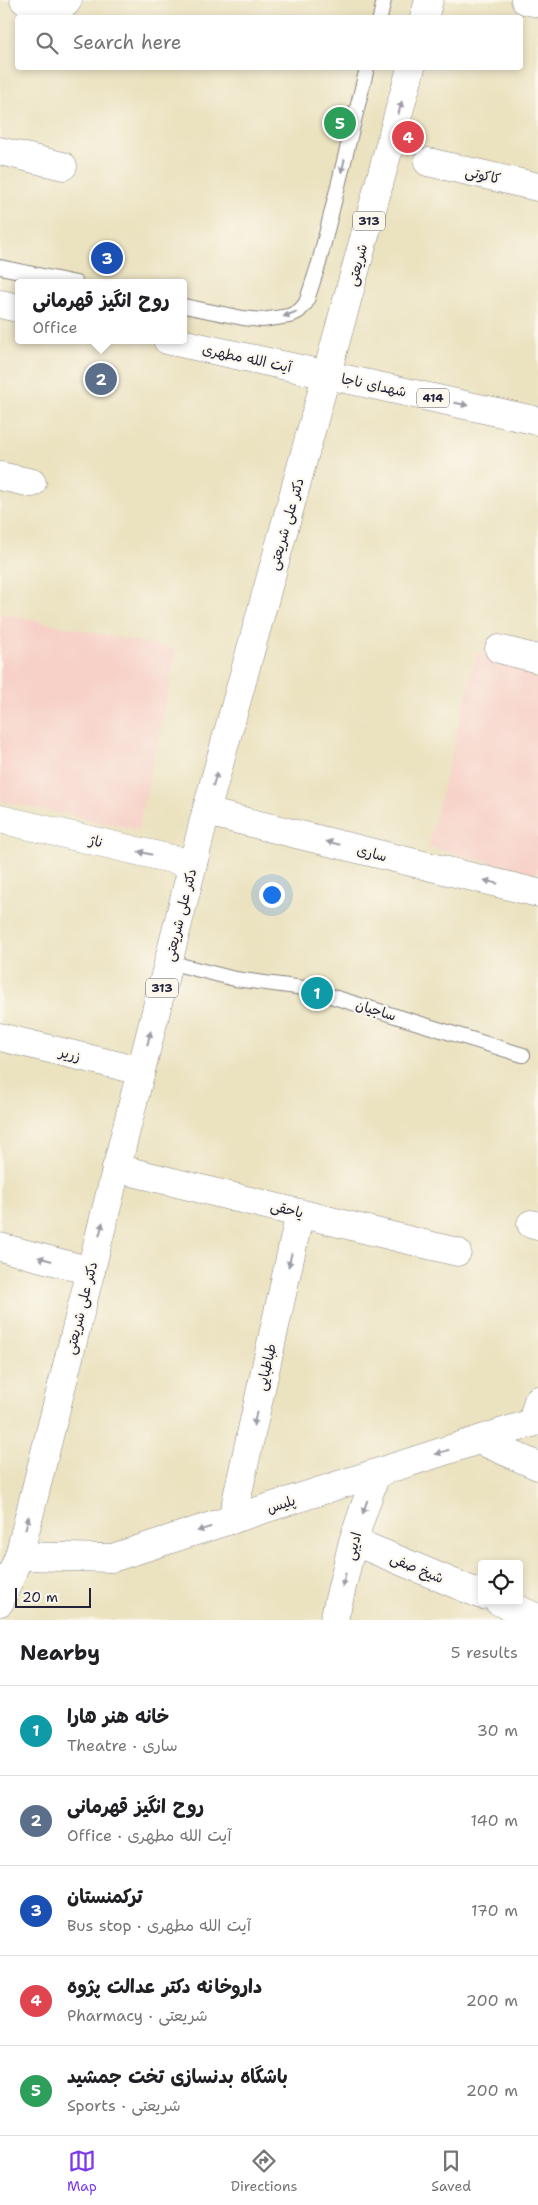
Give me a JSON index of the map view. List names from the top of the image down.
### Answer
{
  "streets": {
    "main road": [
      "کاکوتی",
      "313",
      "شریعتی",
      "آیت الله مطهری",
      "شهدای ناجا",
      "414",
      "دکتر علی شریعتی",
      "ناژ",
      "ساری",
      "زریر",
      "یاحقی",
      "طباطبایی",
      "پلیس",
      "ادیبی",
      "شیخ صفی"
    ],
    "lane": ["ساجیان"]
  },
  "crossings": [
    ["شریعتی", "آیت الله مطهری"],
    ["شریعتی", "شهدای ناجا"],
    ["شریعتی", "دکتر علی شریعتی"],
    ["آیت الله مطهری", "شهدای ناجا"],
    ["آیت الله مطهری", "دکتر علی شریعتی"],
    ["شهدای ناجا", "دکتر علی شریعتی"],
    ["دکتر علی شریعتی", "ناژ"],
    ["دکتر علی شریعتی", "ساری"],
    ["دکتر علی شریعتی", "ساجیان"],
    ["دکتر علی شریعتی", "زریر"],
    ["دکتر علی شریعتی", "یاحقی"],
    ["دکتر علی شریعتی", "پلیس"],
    ["یاحقی", "طباطبایی"],
    ["طباطبایی", "پلیس"],
    ["پلیس", "ادیبی"],
    ["ادیبی", "شیخ صفی"]
  ],
  "one_way": [
    "شریعتی",
    "شهدای ناجا",
    "دکتر علی شریعتی",
    "ناژ",
    "ساری",
    "طباطبایی",
    "پلیس",
    "ادیبی"
  ],
  "scale_bar": "20 m",
  "page": {
    "search": "Search here",
    "pins": [
      "5",
      "4",
      "3",
      "2",
      "1"
    ],
    "popup": ["روح انگیز قهرمانی", "Office"],
    "scale": "20 m",
    "heading": ["Nearby", "5 results"],
    "list": [
      {
        "mark": "1",
        "name": "خانه هنر هارا",
        "note": "Theatre · ساری",
        "value": "30 m"
      },
      {
        "mark": "2",
        "name": "روح انگیز قهرمانی",
        "note": "Office · آیت الله مطهری",
        "value": "140 m"
      },
      {
        "mark": "3",
        "name": "ترکمنستان",
        "note": "Bus stop · آیت الله مطهری",
        "value": "170 m"
      },
      {
        "mark": "4",
        "name": "داروخانه دکتر عدالت پژوه",
        "note": "Pharmacy · شریعتی",
        "value": "200 m"
      },
      {
        "mark": "5",
        "name": "باشگاه بدنسازى تخت جمشيد",
        "note": "Sports · شریعتی",
        "value": "200 m"
      }
    ],
    "nav": ["Map", "Directions", "Saved"]
  }
}
